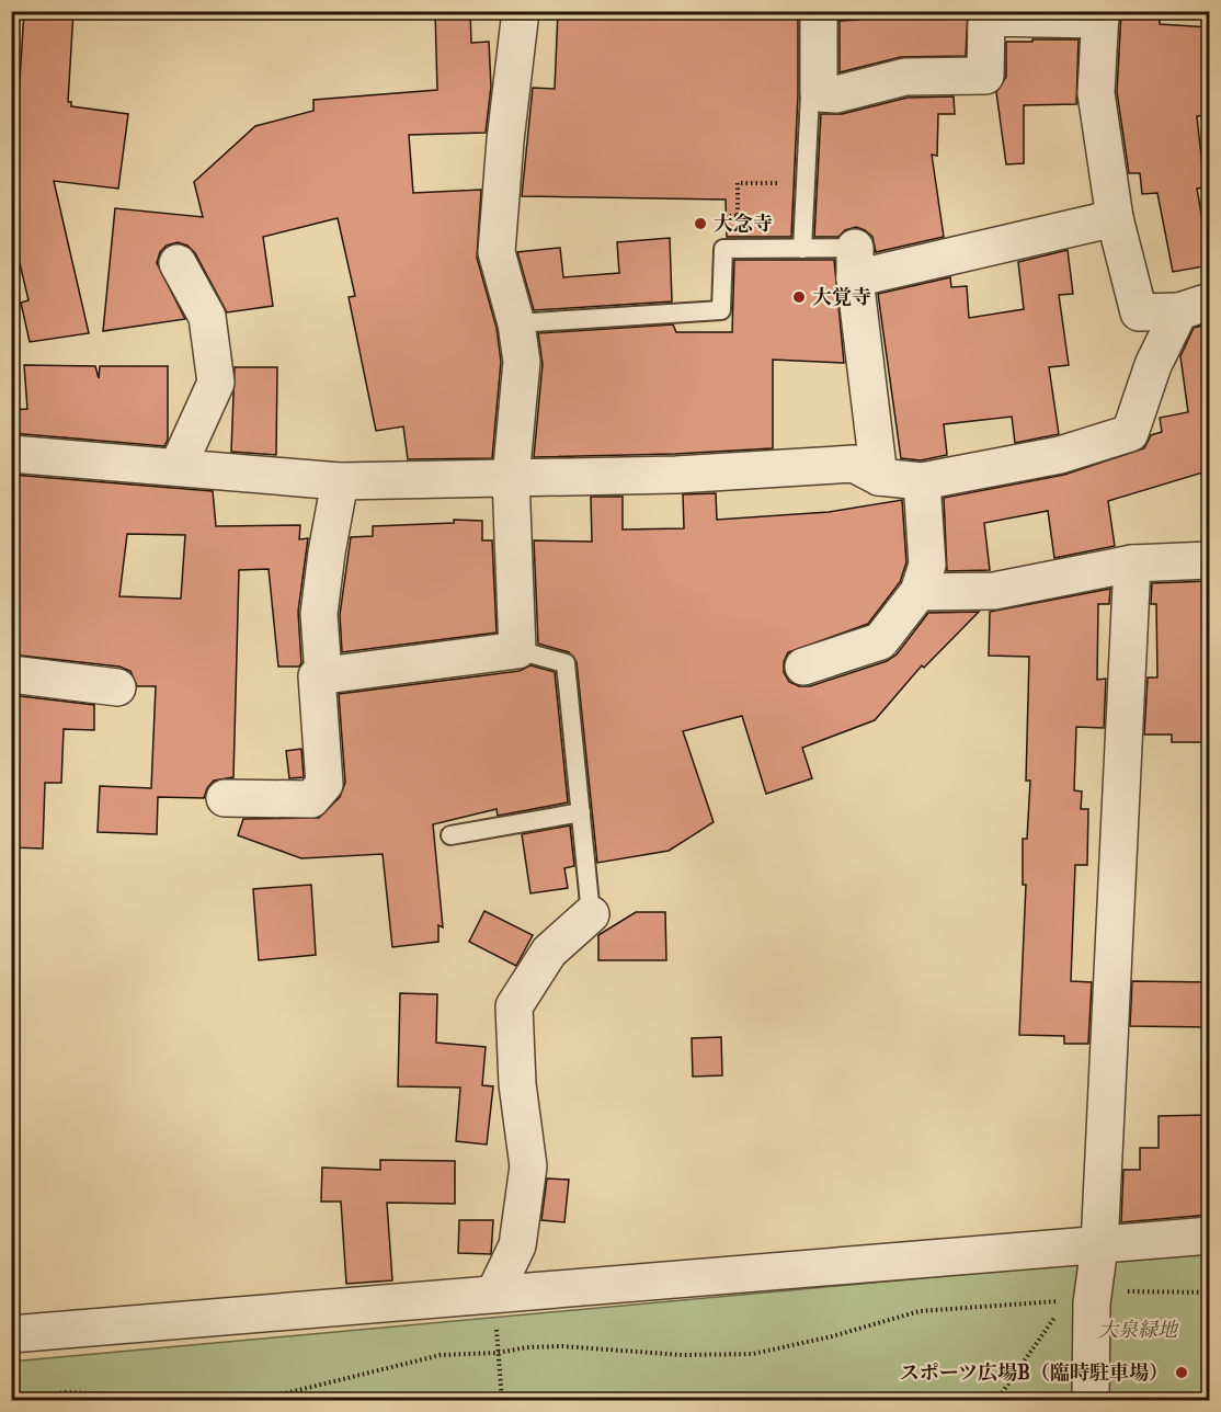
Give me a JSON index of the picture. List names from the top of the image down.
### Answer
{
  "parks": ["大泉緑地"],
  "places": ["大念寺", "大覚寺", "スポーツ広場B（臨時駐車場）"]
}
